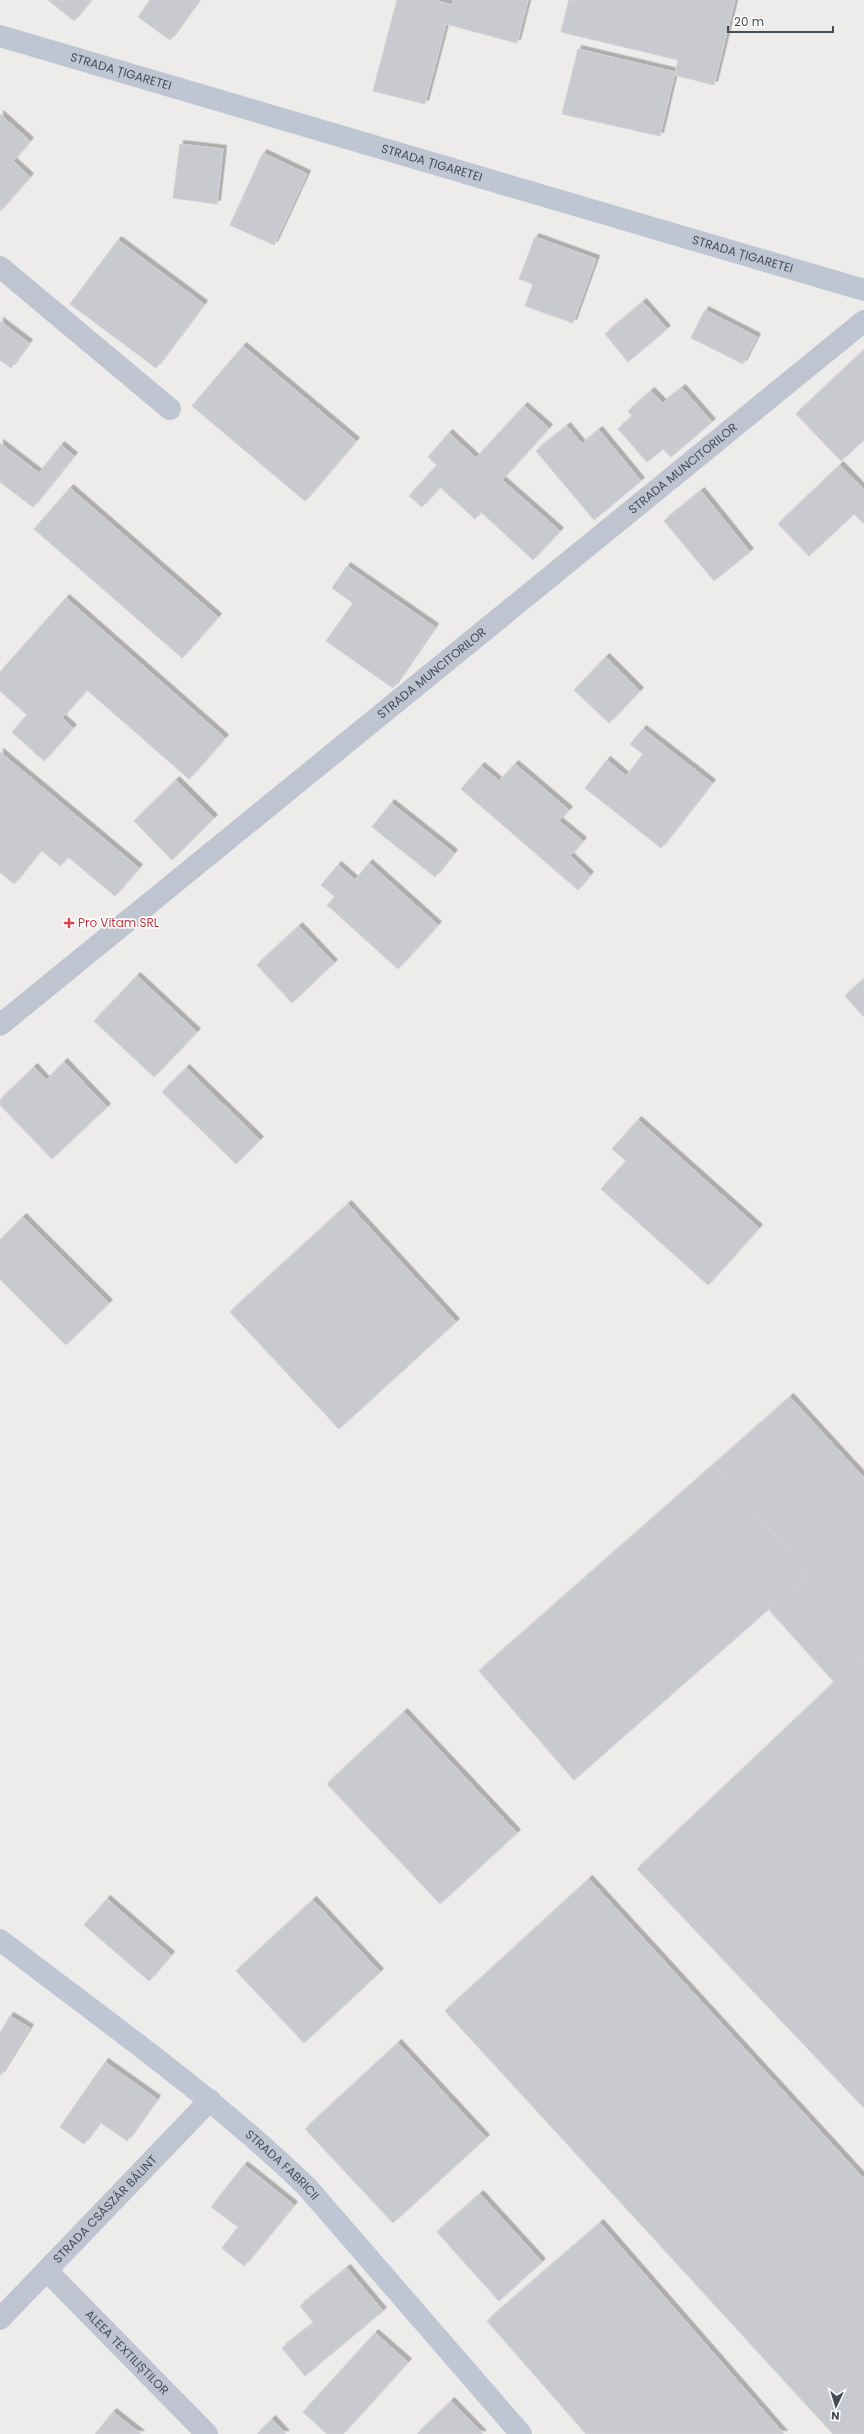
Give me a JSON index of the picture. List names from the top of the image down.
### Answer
{
  "streets": {
    "main road": ["STRADA ȚIGARETEI", "STRADA FABRICII"],
    "street": ["STRADA MUNCITORILOR", "STRADA CSÁSZÁR BÁLINT", "ALEEA TEXTILIȘTILOR"]
  },
  "crossings": [
    ["STRADA FABRICII", "STRADA CSÁSZÁR BÁLINT"],
    ["STRADA CSÁSZÁR BÁLINT", "ALEEA TEXTILIȘTILOR"]
  ],
  "places": {
    "health": ["Pro Vitam SRL"]
  },
  "scale_bar": "20 m",
  "north": "bottom"
}
